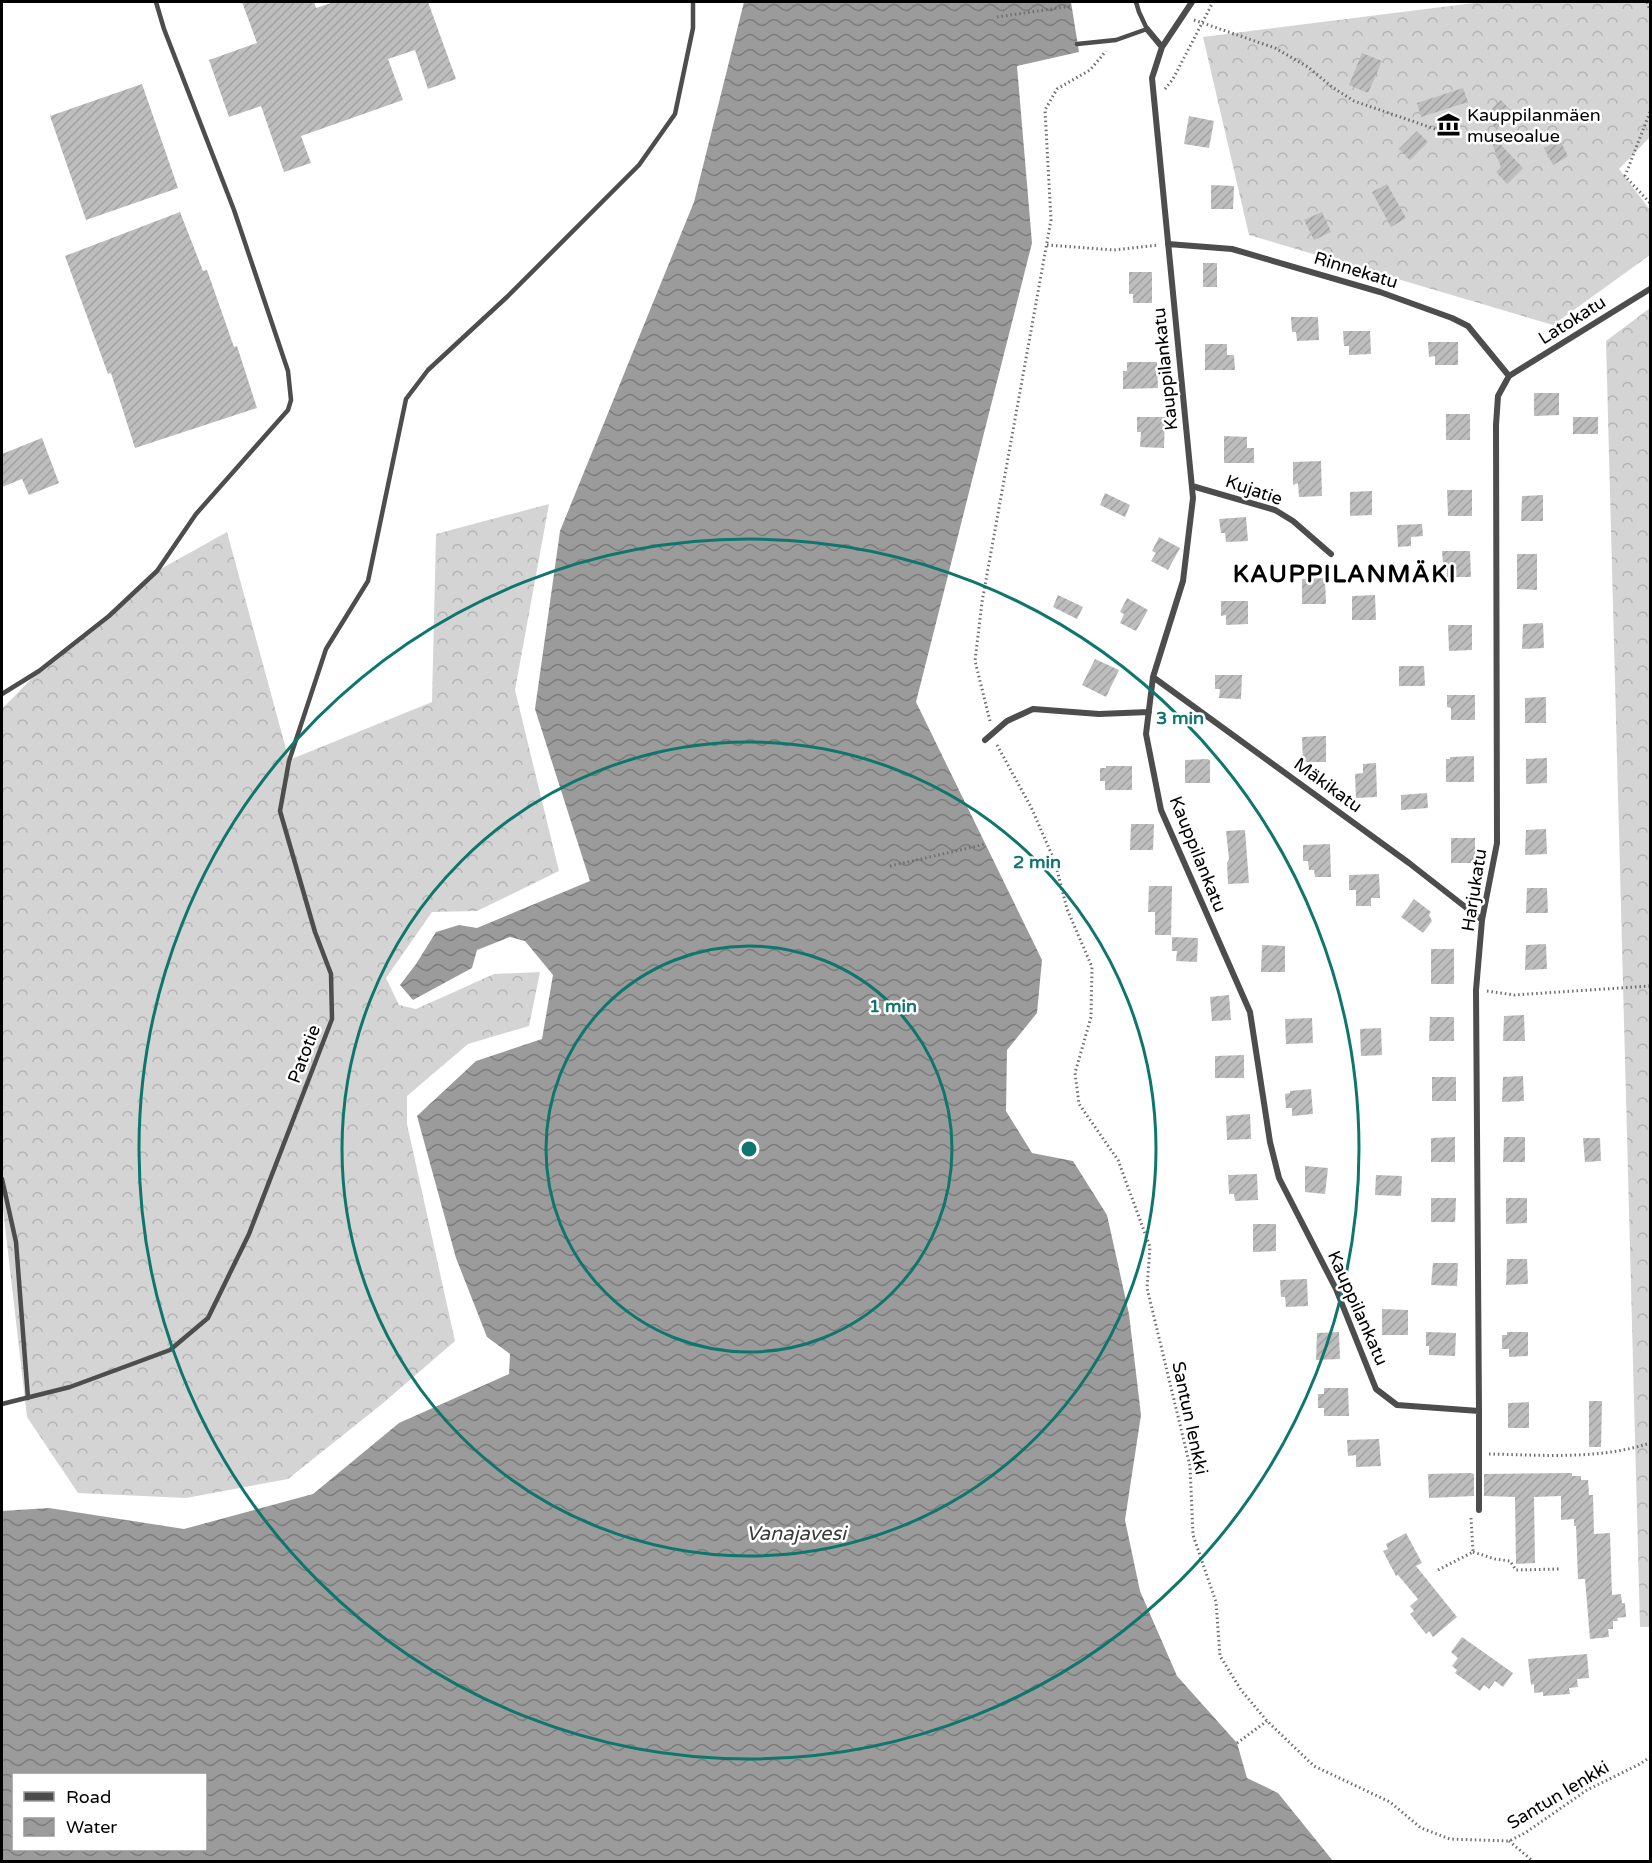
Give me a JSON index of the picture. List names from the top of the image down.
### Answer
{
  "streets": {
    "street": [
      "Rinnekatu",
      "Latokatu",
      "Kauppilankatu",
      "Kujatie",
      "Mäkikatu",
      "Harjukatu"
    ],
    "lane": ["Patotie"],
    "path": ["Santun lenkki"]
  },
  "crossings": [
    ["Rinnekatu", "Latokatu"],
    ["Rinnekatu", "Kauppilankatu"],
    ["Rinnekatu", "Harjukatu"],
    ["Latokatu", "Harjukatu"],
    ["Kauppilankatu", "Kujatie"],
    ["Kauppilankatu", "Mäkikatu"],
    ["Kauppilankatu", "Harjukatu"],
    ["Mäkikatu", "Harjukatu"]
  ],
  "districts": ["KAUPPILANMÄKI"],
  "water": ["Vanajavesi"],
  "places": {
    "museum": ["Kauppilanmäen museoalue"]
  },
  "legend": ["Road", "Water"],
  "rings": ["3 min", "2 min", "1 min"]
}
